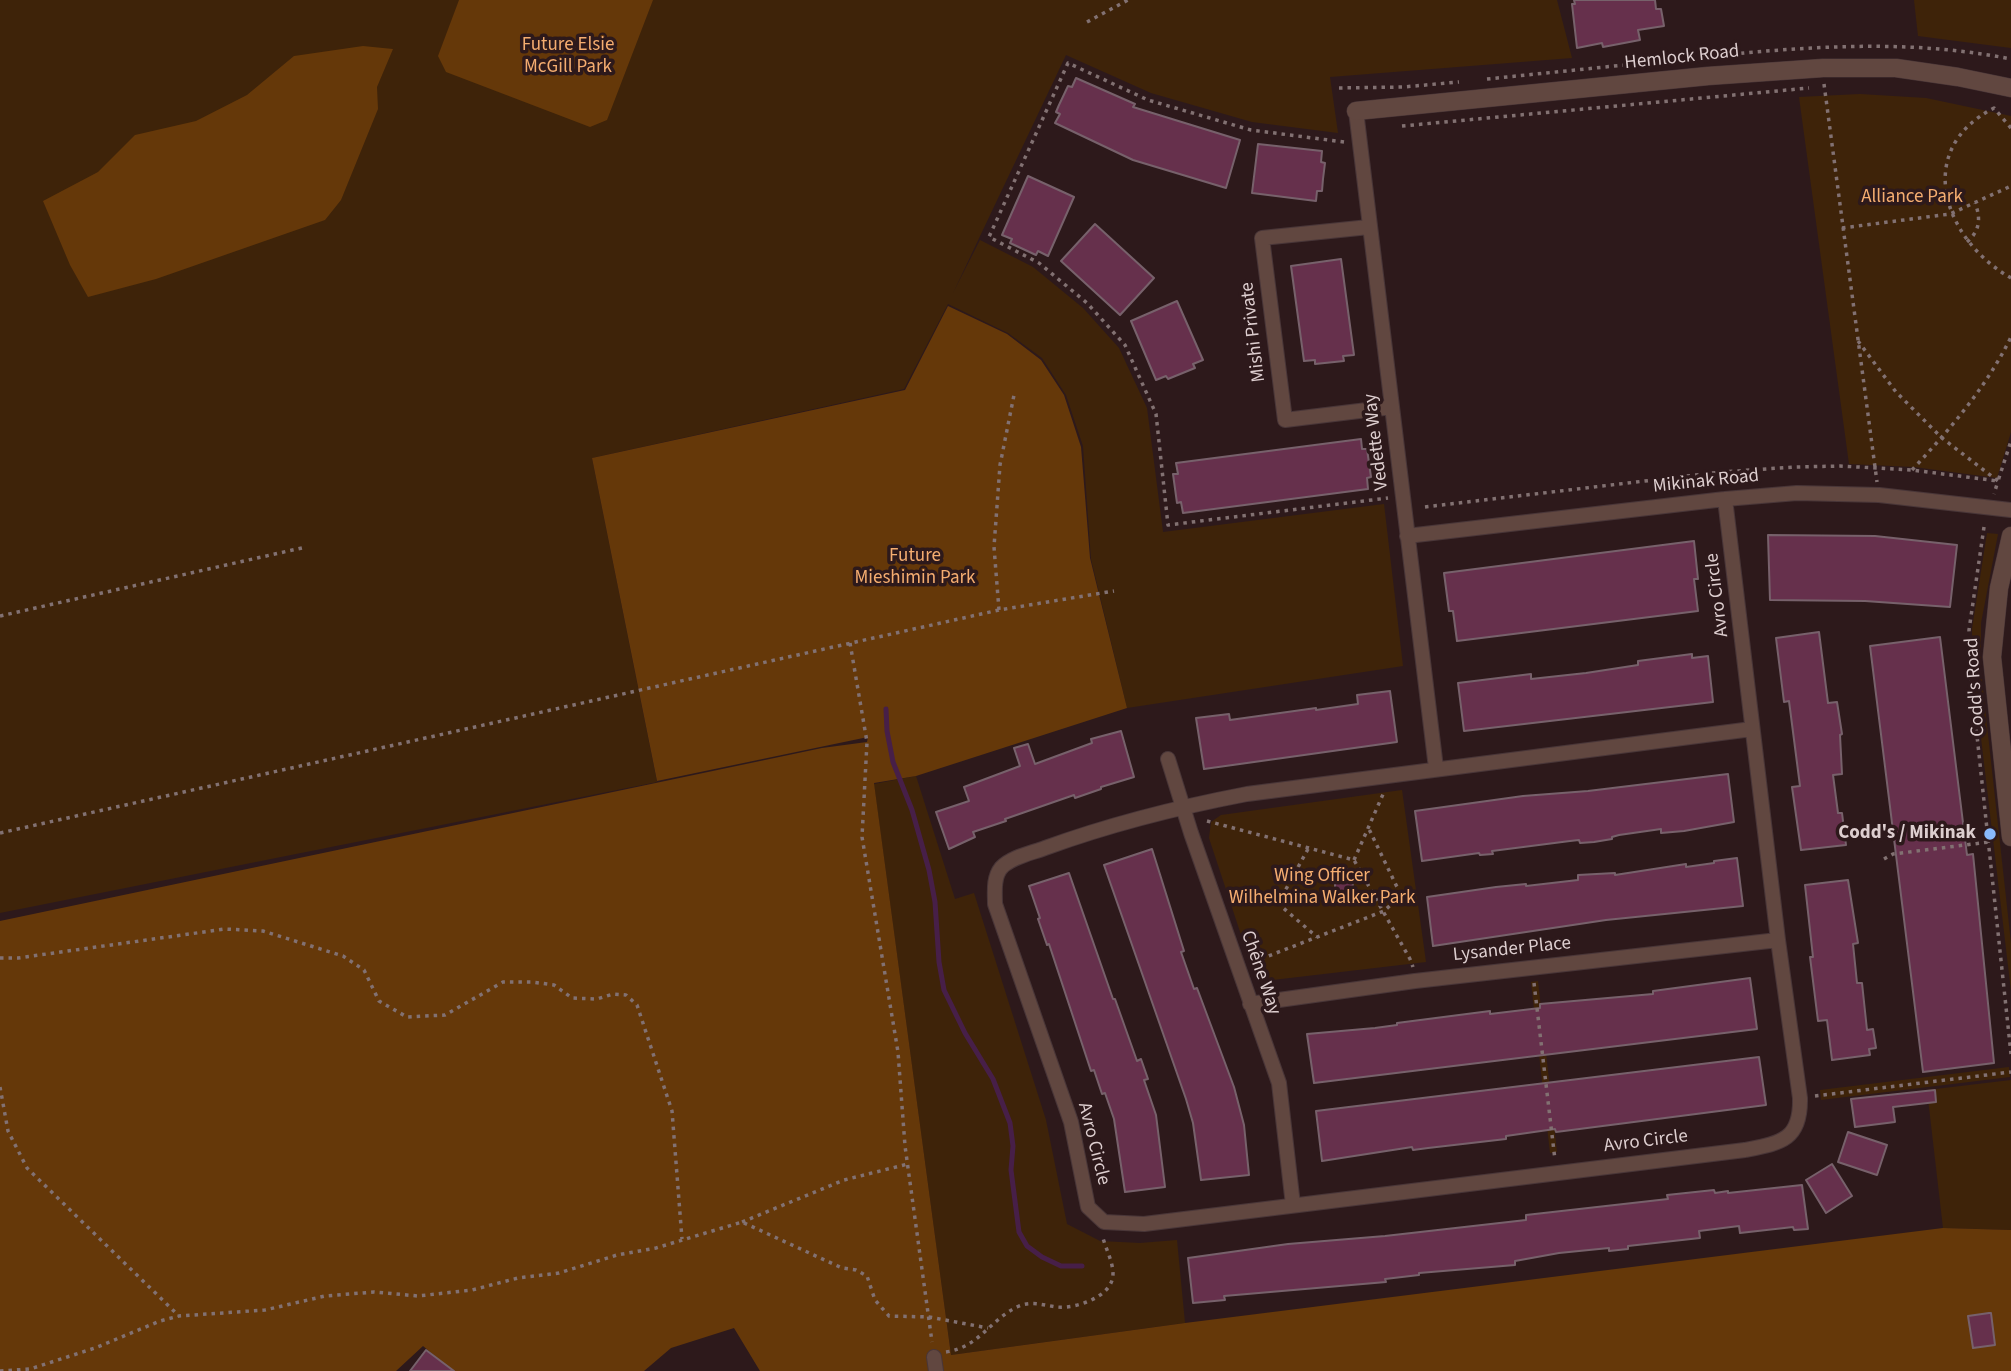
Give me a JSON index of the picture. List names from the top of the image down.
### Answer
{
  "streets": {
    "street": [
      "Hemlock Road",
      "Mishi Private",
      "Vedette Way",
      "Mikinak Road",
      "Avro Circle",
      "Codd's Road",
      "Lysander Place",
      "Chêne Way"
    ]
  },
  "crossings": [
    ["Hemlock Road", "Vedette Way"],
    ["Mishi Private", "Vedette Way"],
    ["Vedette Way", "Mikinak Road"],
    ["Vedette Way", "Avro Circle"],
    ["Mikinak Road", "Avro Circle"],
    ["Avro Circle", "Lysander Place"],
    ["Avro Circle", "Chêne Way"],
    ["Lysander Place", "Chêne Way"]
  ],
  "parks": [
    "Future Elsie McGill Park",
    "Alliance Park",
    "Future Mieshimin Park",
    "Wing Officer Wilhelmina Walker Park"
  ],
  "places": ["Codd's / Mikinak"]
}
